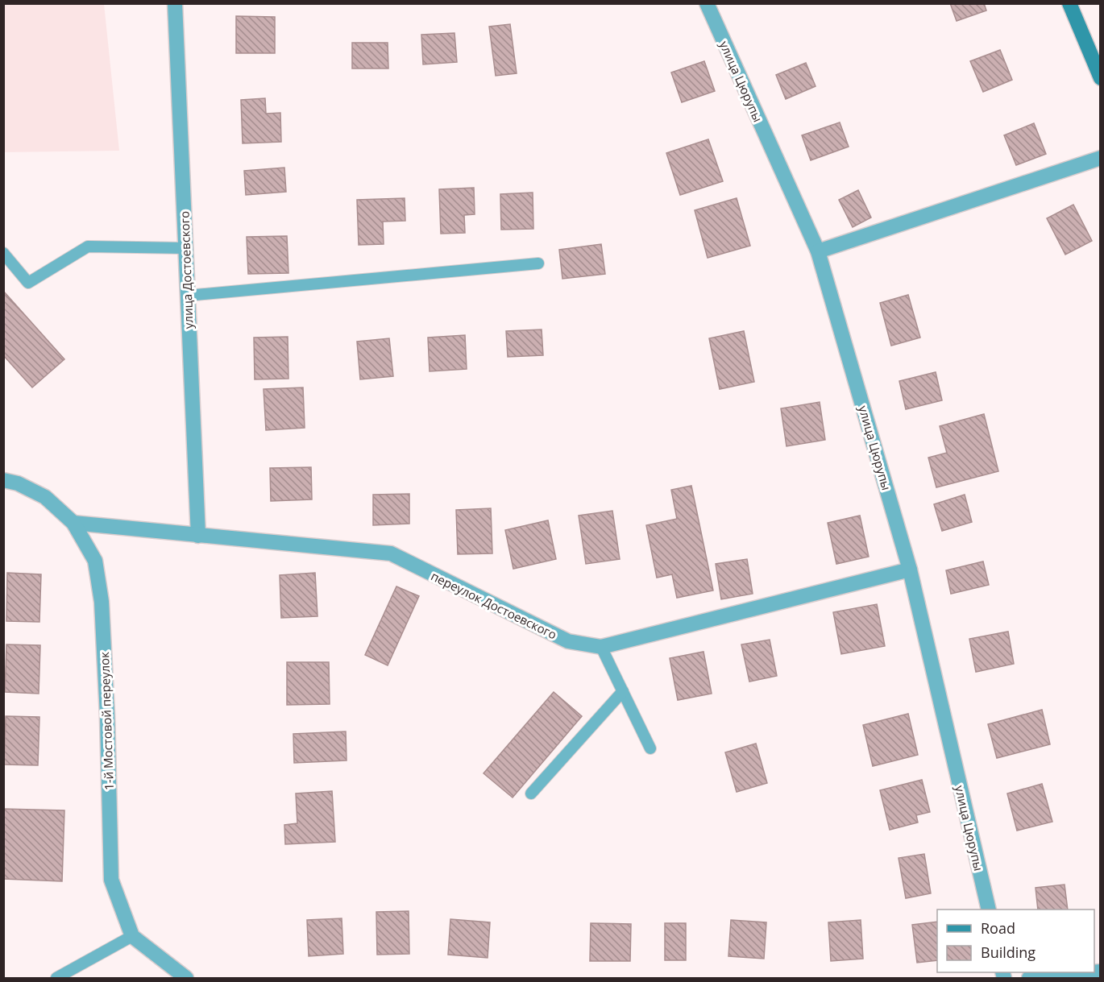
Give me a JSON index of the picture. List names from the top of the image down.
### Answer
{
  "streets": {
    "street": [
      "улица Цюрупы",
      "улица Достоевского",
      "переулок Достоевского",
      "1-й Мостовой переулок"
    ]
  },
  "crossings": [
    ["улица Цюрупы", "переулок Достоевского"],
    ["улица Достоевского", "переулок Достоевского"],
    ["переулок Достоевского", "1-й Мостовой переулок"]
  ],
  "legend": ["Road", "Building"]
}
